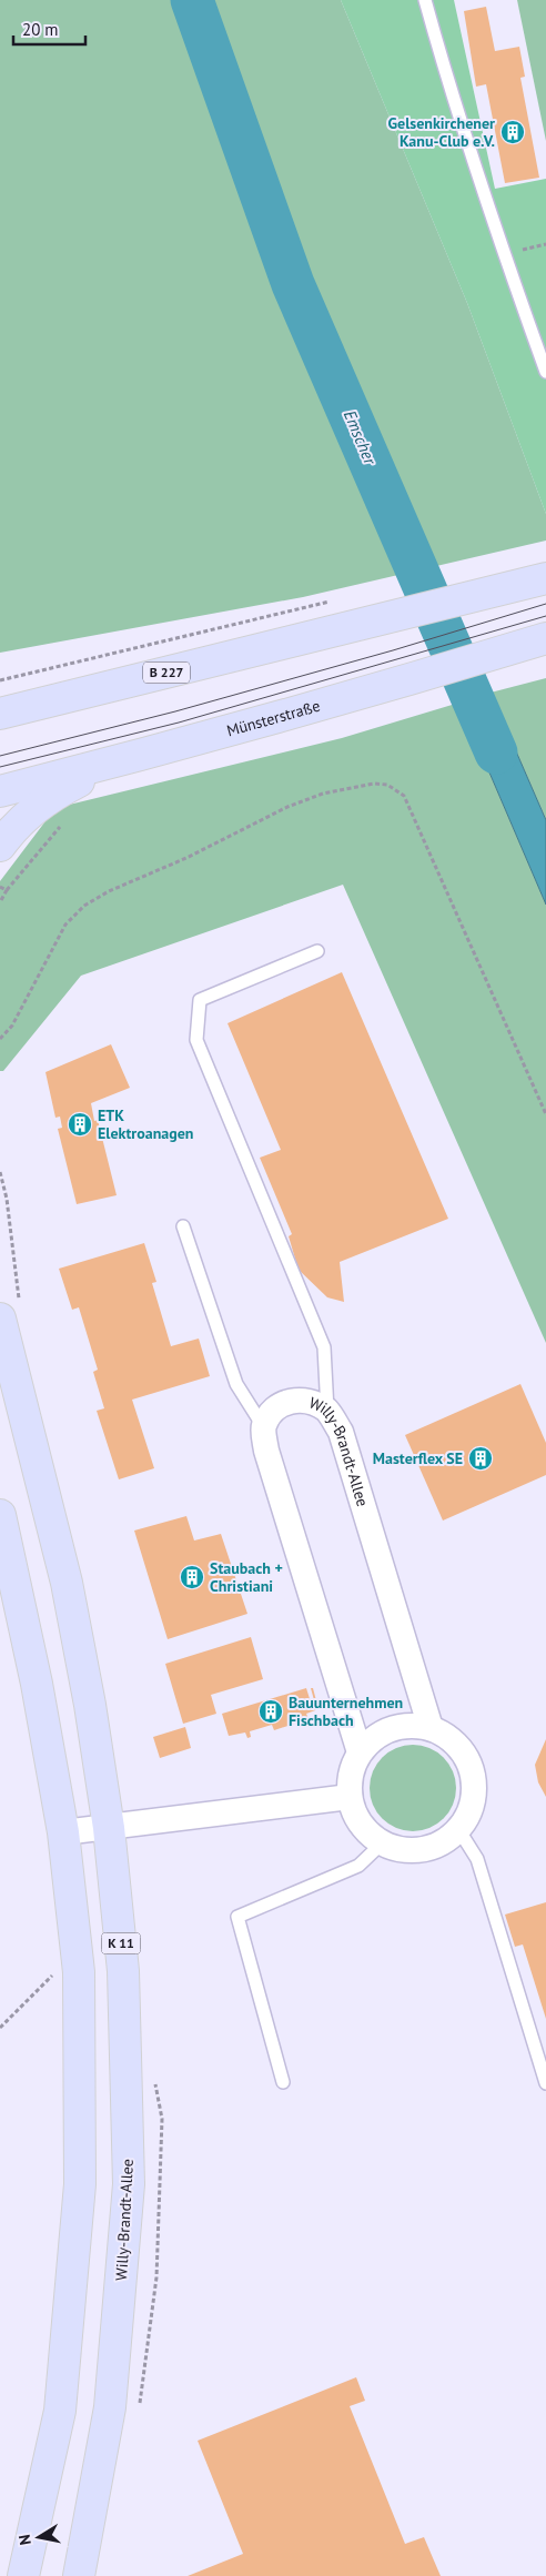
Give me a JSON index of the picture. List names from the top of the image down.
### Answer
{
  "streets": {
    "main road": [
      "B 227",
      "Münsterstraße",
      "Willy-Brandt-Allee",
      "K 11"
    ]
  },
  "water": ["Emscher"],
  "places": {
    "building": [
      "Gelsenkirchener Kanu-Club e.V.",
      "ETK Elektroanagen",
      "Masterflex SE",
      "Staubach + Christiani",
      "Bauunternehmen Fischbach"
    ]
  },
  "scale_bar": "20 m",
  "north": "left"
}
